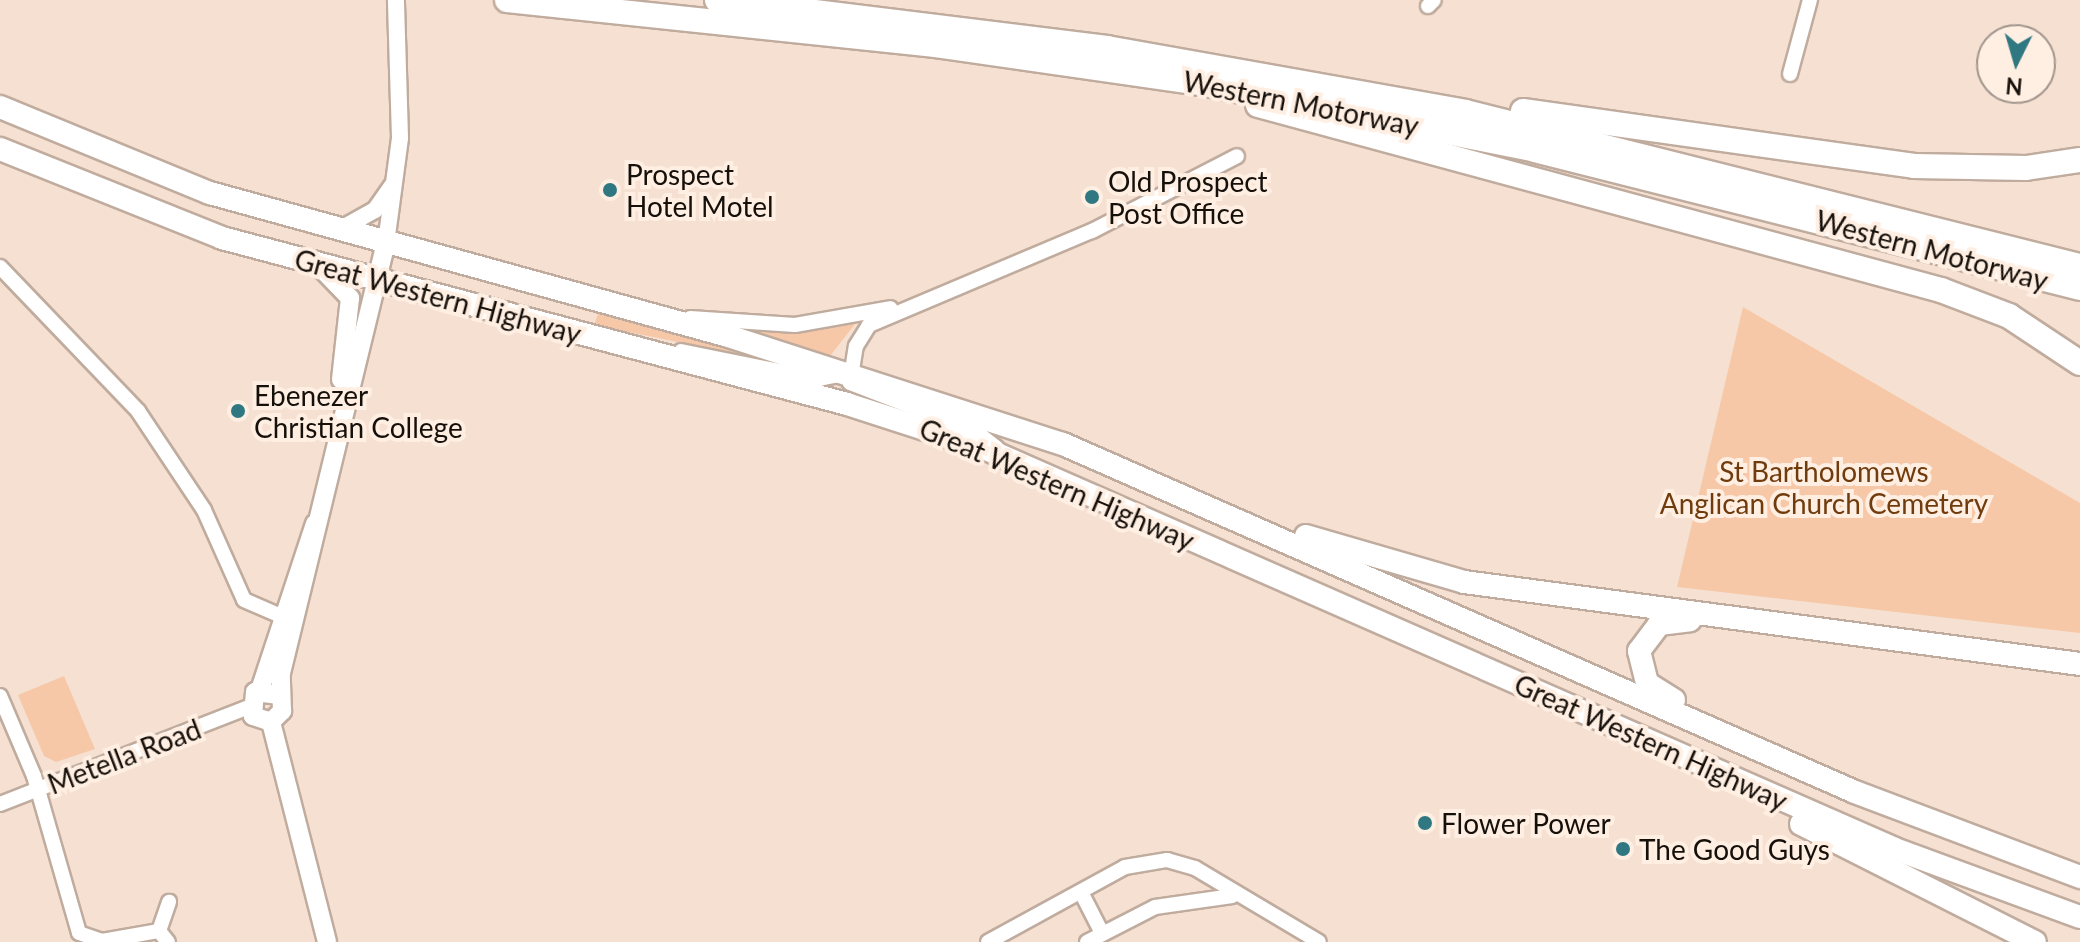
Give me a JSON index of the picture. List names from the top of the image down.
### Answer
{
  "streets": {
    "highway": ["Western Motorway", "Great Western Highway"],
    "street": ["Metella Road"]
  },
  "parks": ["St Bartholomews Anglican Church Cemetery"],
  "places": [
    "Prospect Hotel Motel",
    "Old Prospect Post Office",
    "Ebenezer Christian College",
    "Flower Power",
    "The Good Guys"
  ],
  "north": "bottom"
}
